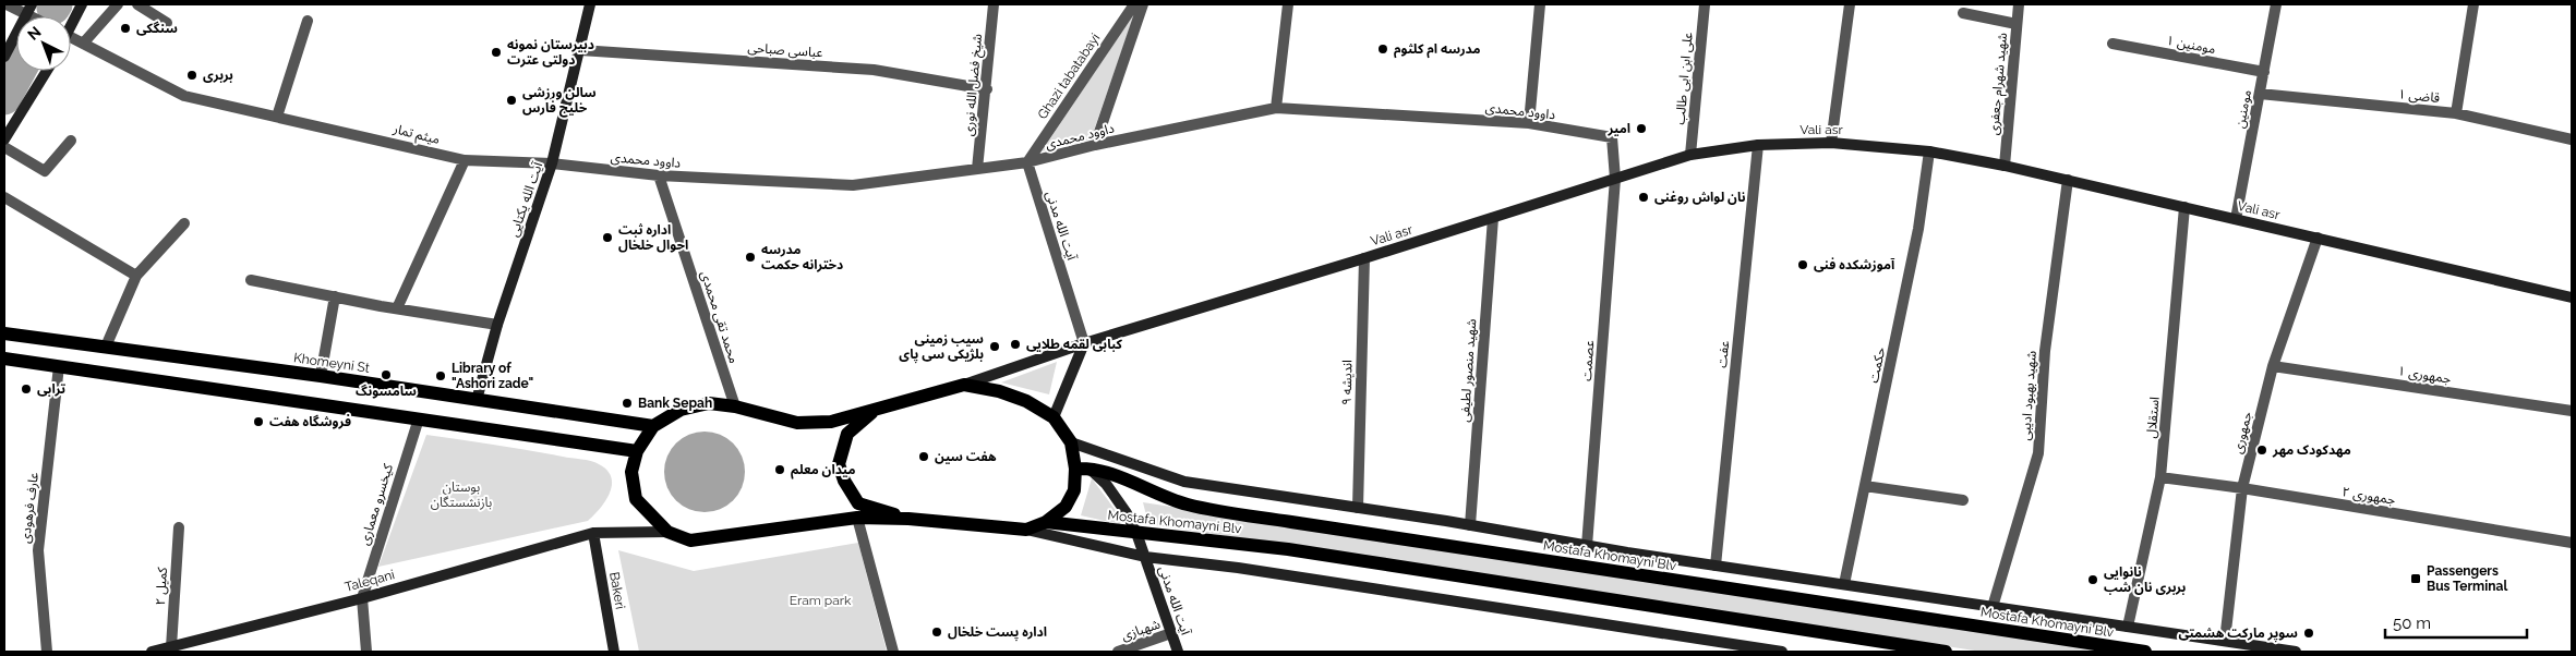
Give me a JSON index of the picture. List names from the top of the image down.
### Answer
{
  "streets": {
    "main road": [
      "Vali asr",
      "آیت الله یکتایی",
      "Khomeyni St",
      "Mostafa Khomayni Blv",
      "Taleqani",
      "Bakeri",
      "آیت‌ الله مدنی"
    ],
    "street": [
      "مومنین ۱",
      "عباسی صباحی",
      "Ghazi tabatabayi",
      "علی ابن ابی طالب",
      "شهید شهرام جعفری",
      "شیخ فضل الله نوری",
      "قاضی ۱",
      "مومنین",
      "داوود محمدی",
      "میثم تمار",
      "آیت الله مدنی",
      "محمد تقی محمدی",
      "عفت",
      "عصمت",
      "حکمت",
      "شهید منصور لطیفی",
      "جمهوری ۱",
      "اندیشه ۹",
      "شهید بهبود ادیبی",
      "استقلال",
      "جمهوری",
      "جمهوری ۲",
      "کیخسرو معماری",
      "عارف فرهودی",
      "کمیل ۲",
      "شهبازی"
    ]
  },
  "crossings": [
    ["مومنین ۱", "مومنین"],
    ["عباسی صباحی", "شیخ فضل الله نوری"],
    ["عباسی صباحی", "آیت الله یکتایی"],
    ["Ghazi tabatabayi", "داوود محمدی"],
    ["Ghazi tabatabayi", "آیت الله مدنی"],
    ["علی ابن ابی طالب", "Vali asr"],
    ["شهید شهرام جعفری", "Vali asr"],
    ["شیخ فضل الله نوری", "داوود محمدی"],
    ["قاضی ۱", "مومنین"],
    ["مومنین", "Vali asr"],
    ["داوود محمدی", "میثم تمار"],
    ["داوود محمدی", "آیت الله یکتایی"],
    ["داوود محمدی", "آیت الله مدنی"],
    ["داوود محمدی", "محمد تقی محمدی"],
    ["داوود محمدی", "عصمت"],
    ["Vali asr", "آیت الله مدنی"],
    ["Vali asr", "عفت"],
    ["Vali asr", "عصمت"],
    ["Vali asr", "حکمت"],
    ["Vali asr", "شهید منصور لطیفی"],
    ["Vali asr", "اندیشه ۹"],
    ["Vali asr", "شهید بهبود ادیبی"],
    ["Vali asr", "استقلال"],
    ["Vali asr", "جمهوری"],
    ["میثم تمار", "آیت الله یکتایی"],
    ["آیت الله یکتایی", "Khomeyni St"],
    ["جمهوری ۱", "جمهوری"],
    ["استقلال", "جمهوری ۲"],
    ["جمهوری", "جمهوری ۲"],
    ["کیخسرو معماری", "Taleqani"],
    ["Mostafa Khomayni Blv", "آیت‌ الله مدنی"],
    ["Taleqani", "کمیل ۲"],
    ["Taleqani", "Bakeri"],
    ["آیت‌ الله مدنی", "شهبازی"]
  ],
  "parks": ["بوستان بازنشستگان", "Eram park"],
  "places": {
    "other": [
      "سنگکی",
      "مدرسه ام کلثوم",
      "دبیرستان نمونه دولتی عترت",
      "بربری",
      "سالن ورزشی خلیج فارس",
      "امیر",
      "نان لواش روغنی",
      "اداره ثبت احوال خلخال",
      "مدرسه دخترانه حکمت",
      "آموزشکده فنی",
      "کبابی لقمه طلایی",
      "سیب زمینی بلژیکی سی پای",
      "سامسونگ",
      "Library of \"Ashori zade\"",
      "ترابی",
      "Bank Sepah",
      "فروشگاه هفت",
      "مهدکودک مهر",
      "هفت سین",
      "میدان معلم",
      "نانوایی بربری نان شب",
      "اداره پست خلخال",
      "سوپر مارکت هشمتی"
    ],
    "transit": ["Passengers Bus Terminal"]
  },
  "scale_bar": "50 m",
  "north": "top left"
}
